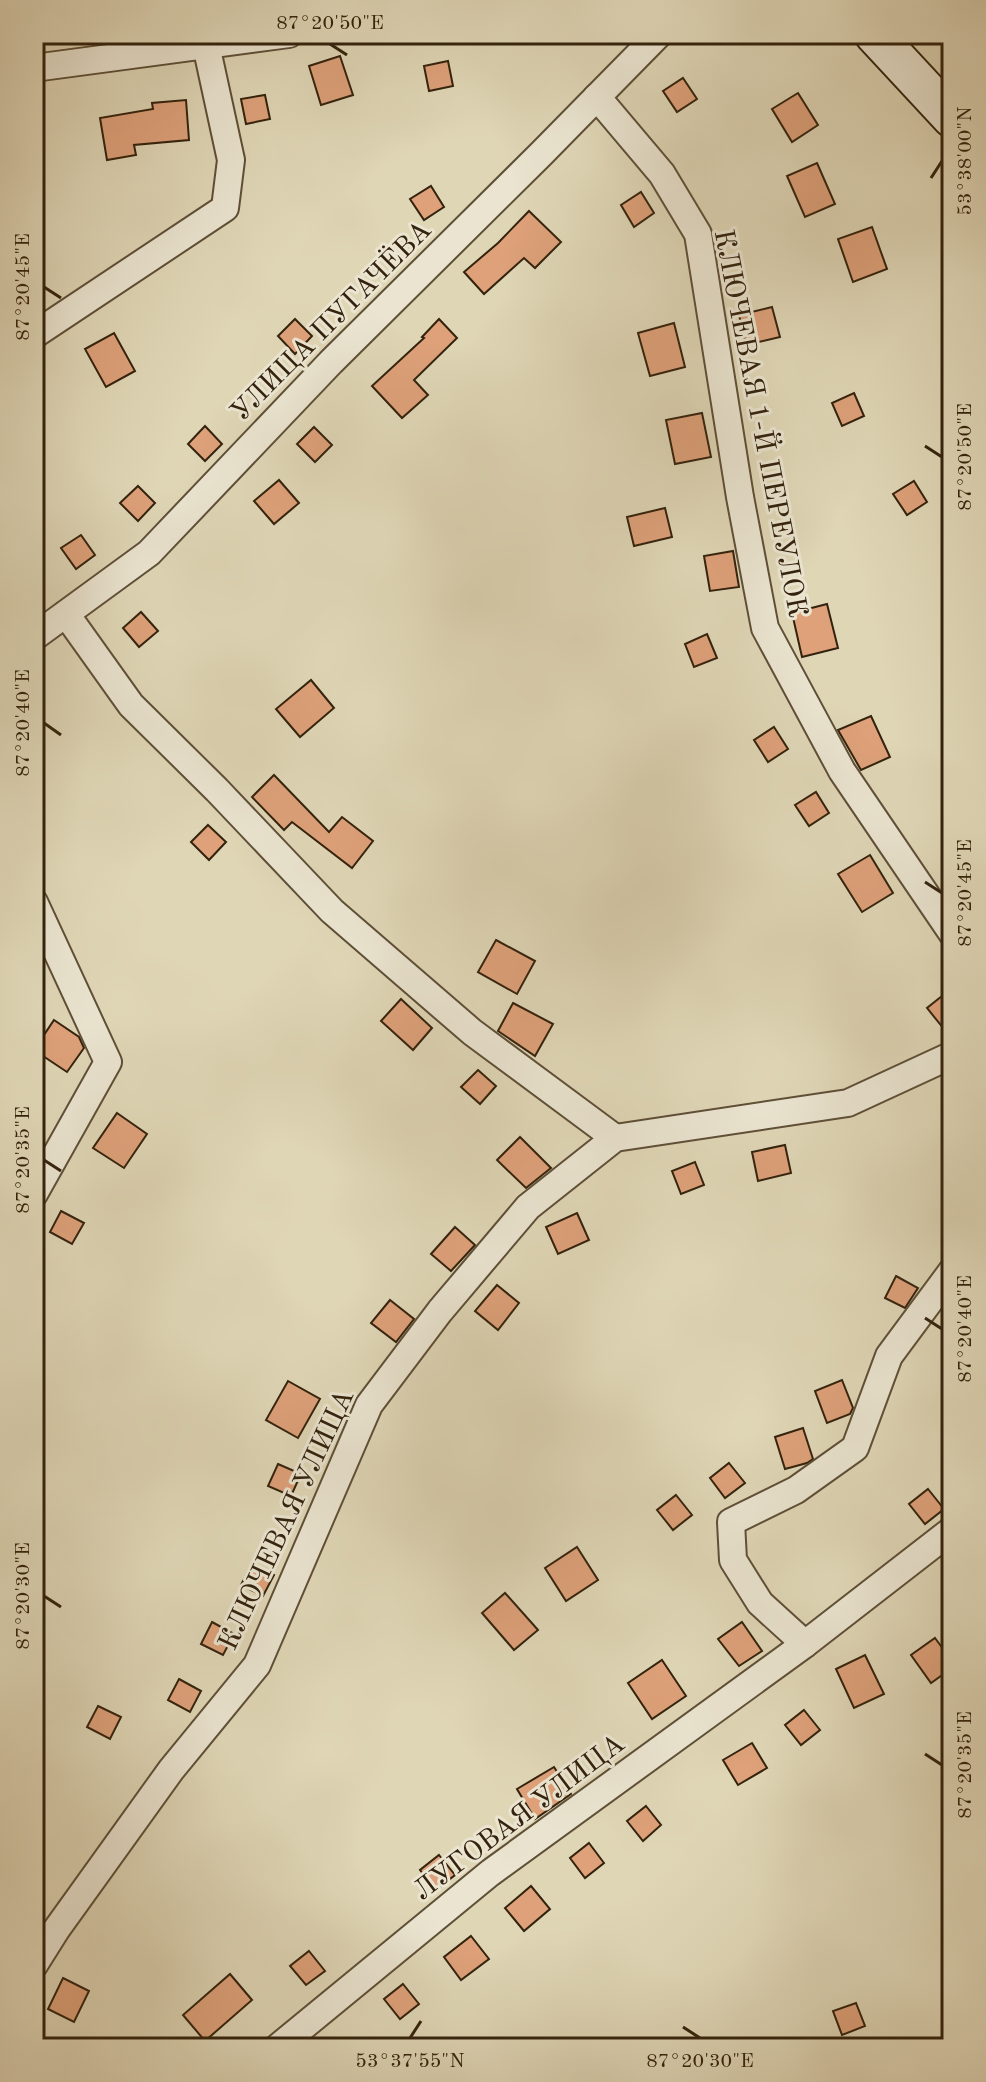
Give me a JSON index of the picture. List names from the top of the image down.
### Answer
{
  "streets": {
    "street": [
      "УЛИЦА ПУГАЧЁВА",
      "КЛЮЧЕВАЯ 1-Й ПЕРЕУЛОК",
      "КЛЮЧЕВАЯ УЛИЦА",
      "ЛУГОВАЯ УЛИЦА"
    ]
  },
  "crossings": [
    ["УЛИЦА ПУГАЧЁВА", "КЛЮЧЕВАЯ 1-Й ПЕРЕУЛОК"]
  ],
  "coordinates": [
    "87°20'50\"E",
    "53°38'00\"N",
    "87°20'45\"E",
    "87°20'40\"E",
    "87°20'35\"E",
    "87°20'30\"E",
    "53°37'55\"N"
  ]
}
